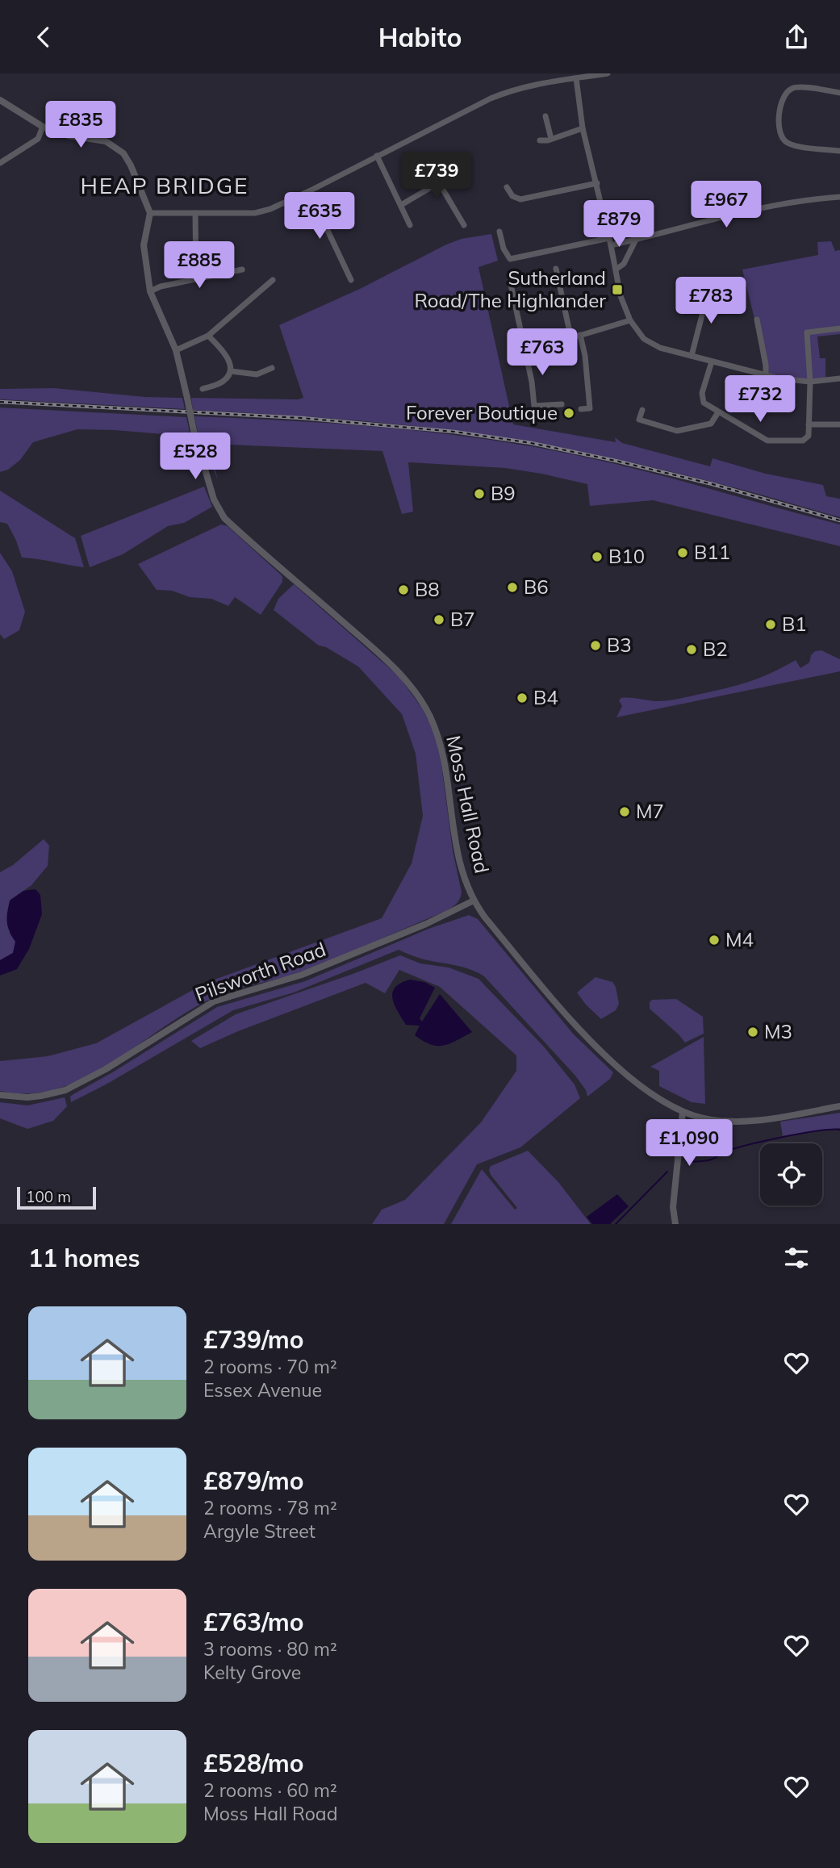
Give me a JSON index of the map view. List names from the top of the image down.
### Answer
{
  "streets": {
    "street": ["Moss Hall Road", "Pilsworth Road"]
  },
  "crossings": [
    ["Moss Hall Road", "Pilsworth Road"]
  ],
  "districts": ["HEAP BRIDGE"],
  "places": {
    "transit": ["Sutherland Road/The Highlander"],
    "other": [
      "Forever Boutique",
      "B9",
      "B11",
      "B10",
      "B6",
      "B8",
      "B7",
      "B1",
      "B3",
      "B2",
      "B4",
      "M7",
      "M4",
      "M3"
    ]
  },
  "scale_bar": "100 m",
  "page": {
    "header": "Habito",
    "price": [
      "£835",
      "£739",
      "£967",
      "£635",
      "£879",
      "£885",
      "£783",
      "£763",
      "£732",
      "£528",
      "£1,090"
    ],
    "scale": "100 m",
    "heading": "11 homes",
    "list": [
      {
        "name": "£739/mo",
        "note": "2 rooms · 70 m² · Essex Avenue"
      },
      {
        "name": "£879/mo",
        "note": "2 rooms · 78 m² · Argyle Street"
      },
      {
        "name": "£763/mo",
        "note": "3 rooms · 80 m² · Kelty Grove"
      },
      {
        "name": "£528/mo",
        "note": "2 rooms · 60 m² · Moss Hall Road"
      }
    ]
  }
}
